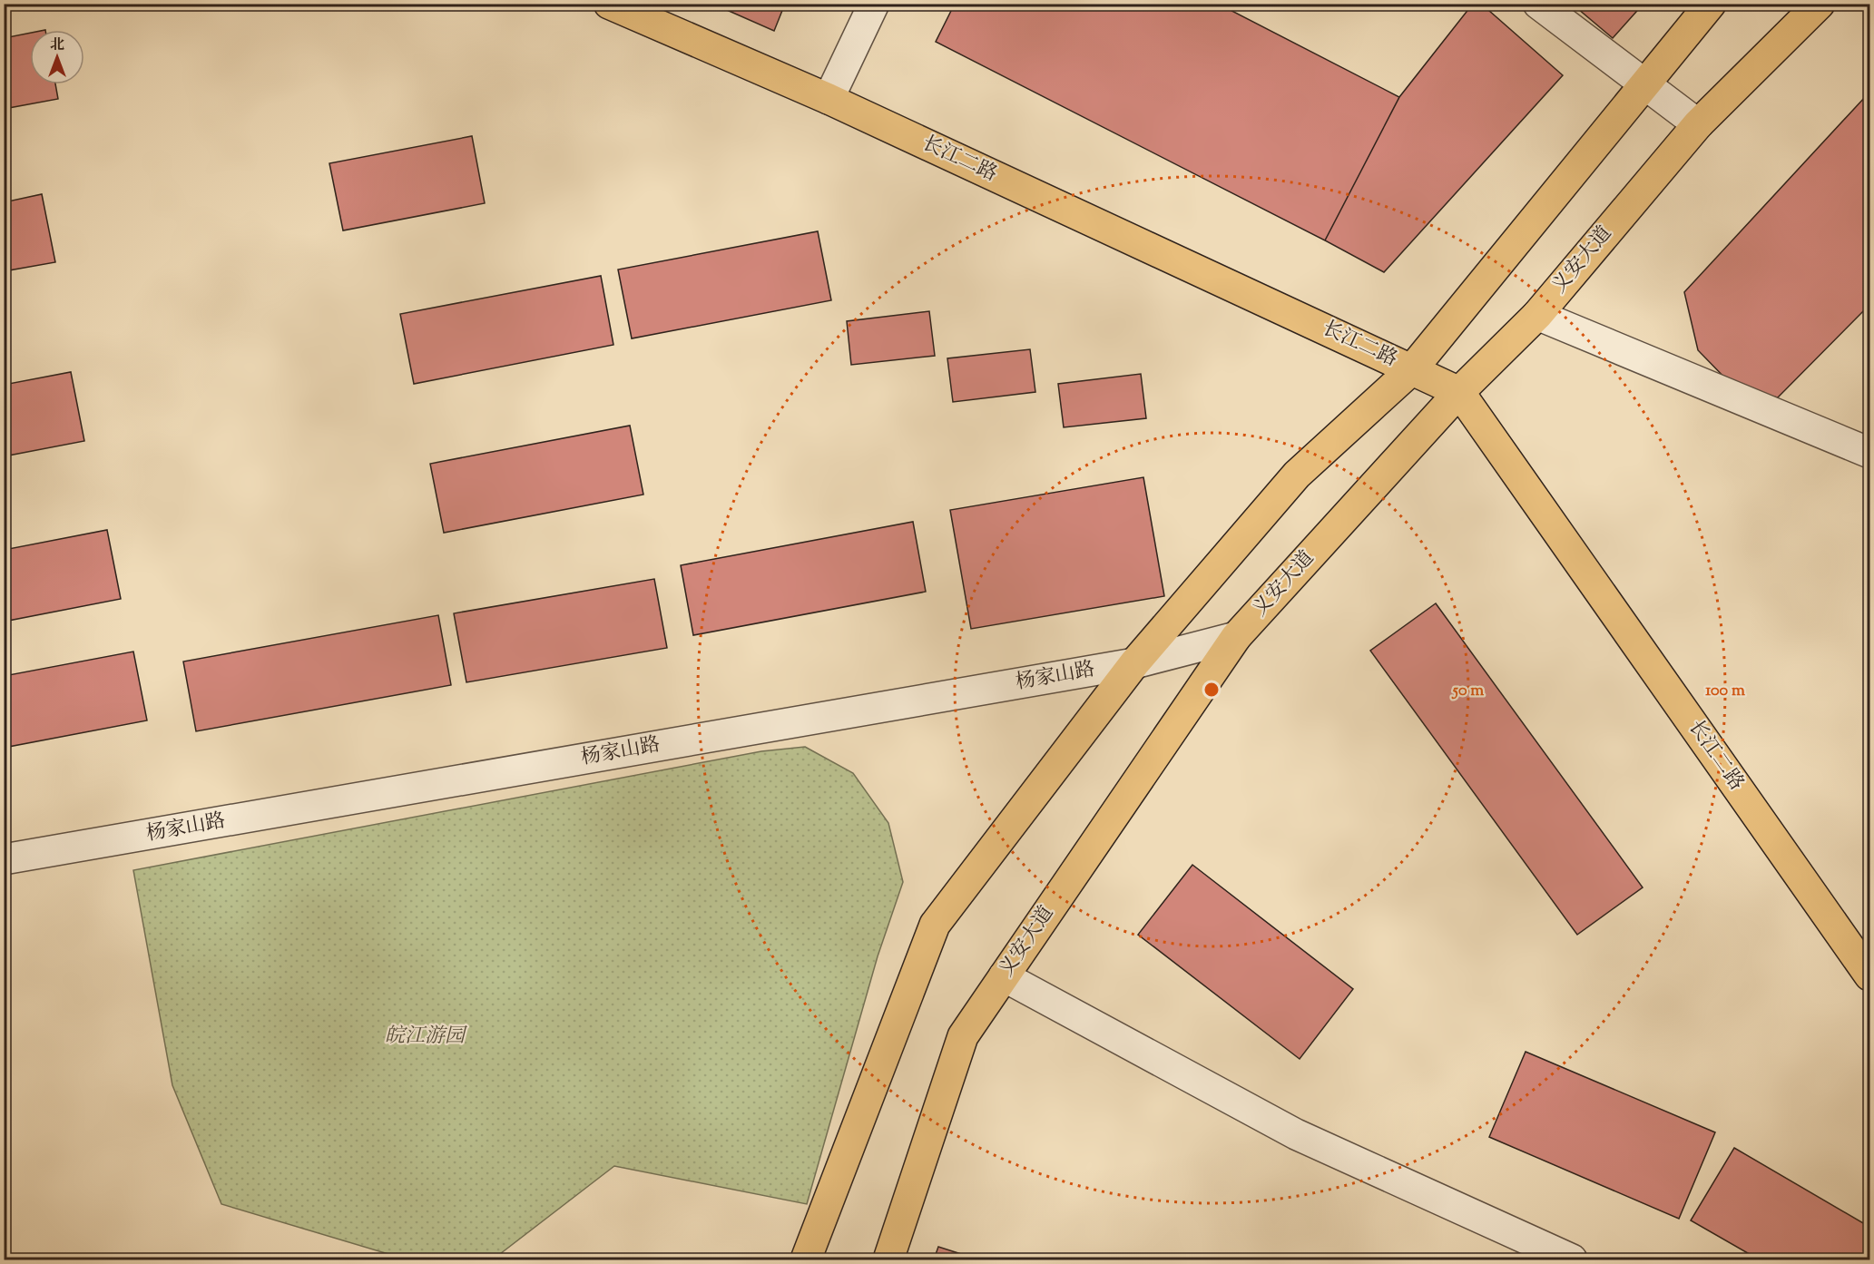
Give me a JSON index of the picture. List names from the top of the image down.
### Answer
{
  "streets": {
    "main road": ["长江二路", "义安大道"],
    "street": ["杨家山路"]
  },
  "crossings": [
    ["长江二路", "义安大道"],
    ["义安大道", "杨家山路"]
  ],
  "parks": ["皖江游园"],
  "north": "top",
  "rings": ["50 m", "100 m"]
}
